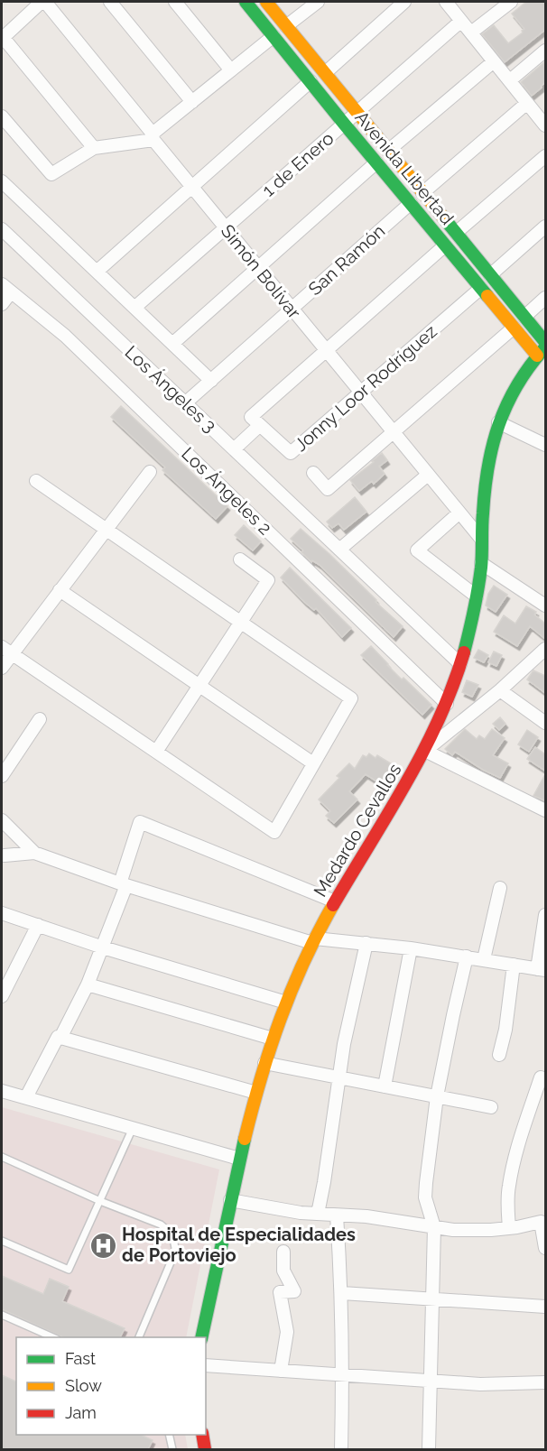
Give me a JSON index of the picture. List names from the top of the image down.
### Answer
{
  "streets": {
    "street": [
      "1 de Enero",
      "Avenida Libertad",
      "San Ramón",
      "Simón Bolívar",
      "Jonny Loor Rodríguez",
      "Los Ángeles 3",
      "Los Ángeles 2",
      "Medardo Cevallos"
    ]
  },
  "crossings": [
    ["1 de Enero", "Avenida Libertad"],
    ["1 de Enero", "Simón Bolívar"],
    ["Avenida Libertad", "San Ramón"],
    ["Avenida Libertad", "Jonny Loor Rodríguez"],
    ["Avenida Libertad", "Medardo Cevallos"],
    ["San Ramón", "Simón Bolívar"],
    ["San Ramón", "Los Ángeles 3"],
    ["Simón Bolívar", "Jonny Loor Rodríguez"],
    ["Simón Bolívar", "Medardo Cevallos"],
    ["Los Ángeles 3", "Medardo Cevallos"],
    ["Los Ángeles 2", "Medardo Cevallos"]
  ],
  "places": {
    "hospital": ["Hospital de Especialidades de Portoviejo"]
  },
  "legend": ["Fast", "Slow", "Jam"]
}
